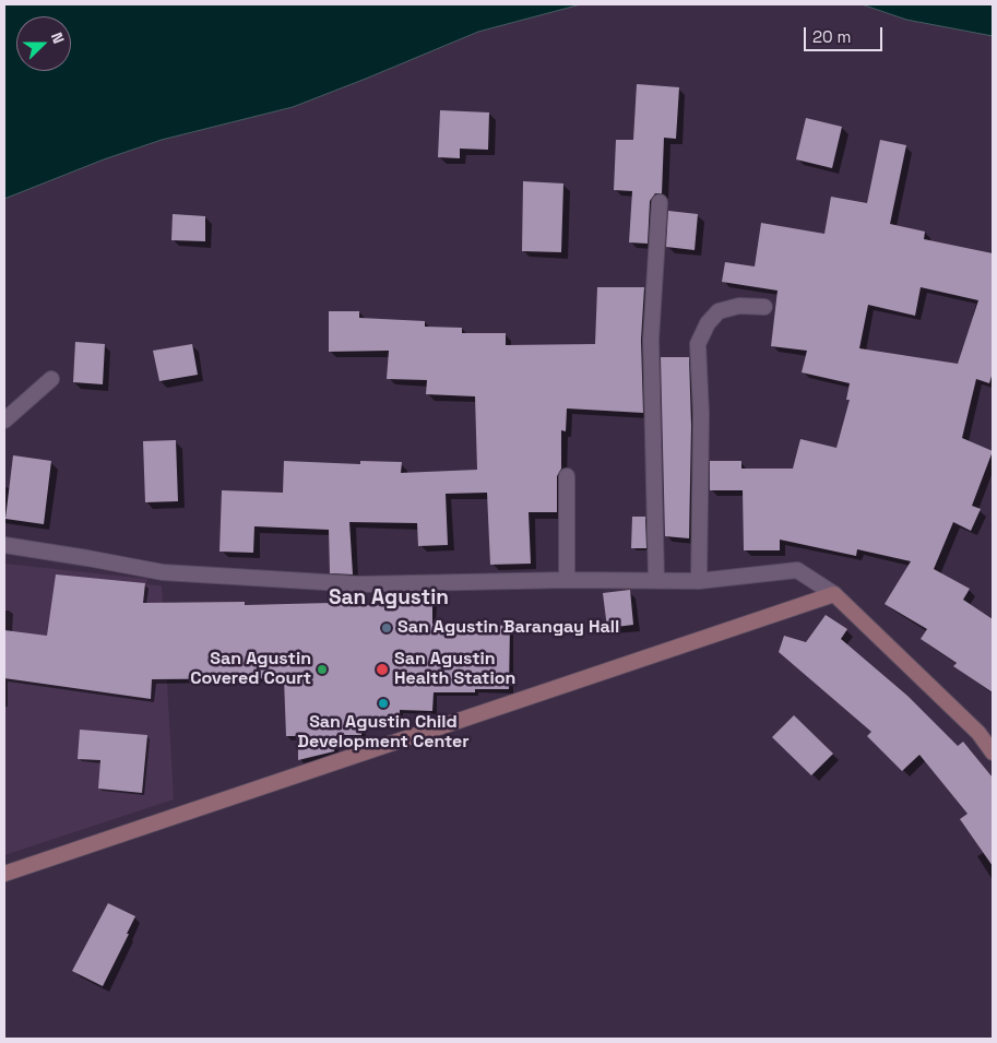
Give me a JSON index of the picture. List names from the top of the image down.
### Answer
{
  "districts": ["San Agustin"],
  "places": [
    "San Agustin Barangay Hall",
    "San Agustin Covered Court",
    "San Agustin Health Station",
    "San Agustin Child Development Center"
  ],
  "scale_bar": "20 m",
  "north": "right"
}
